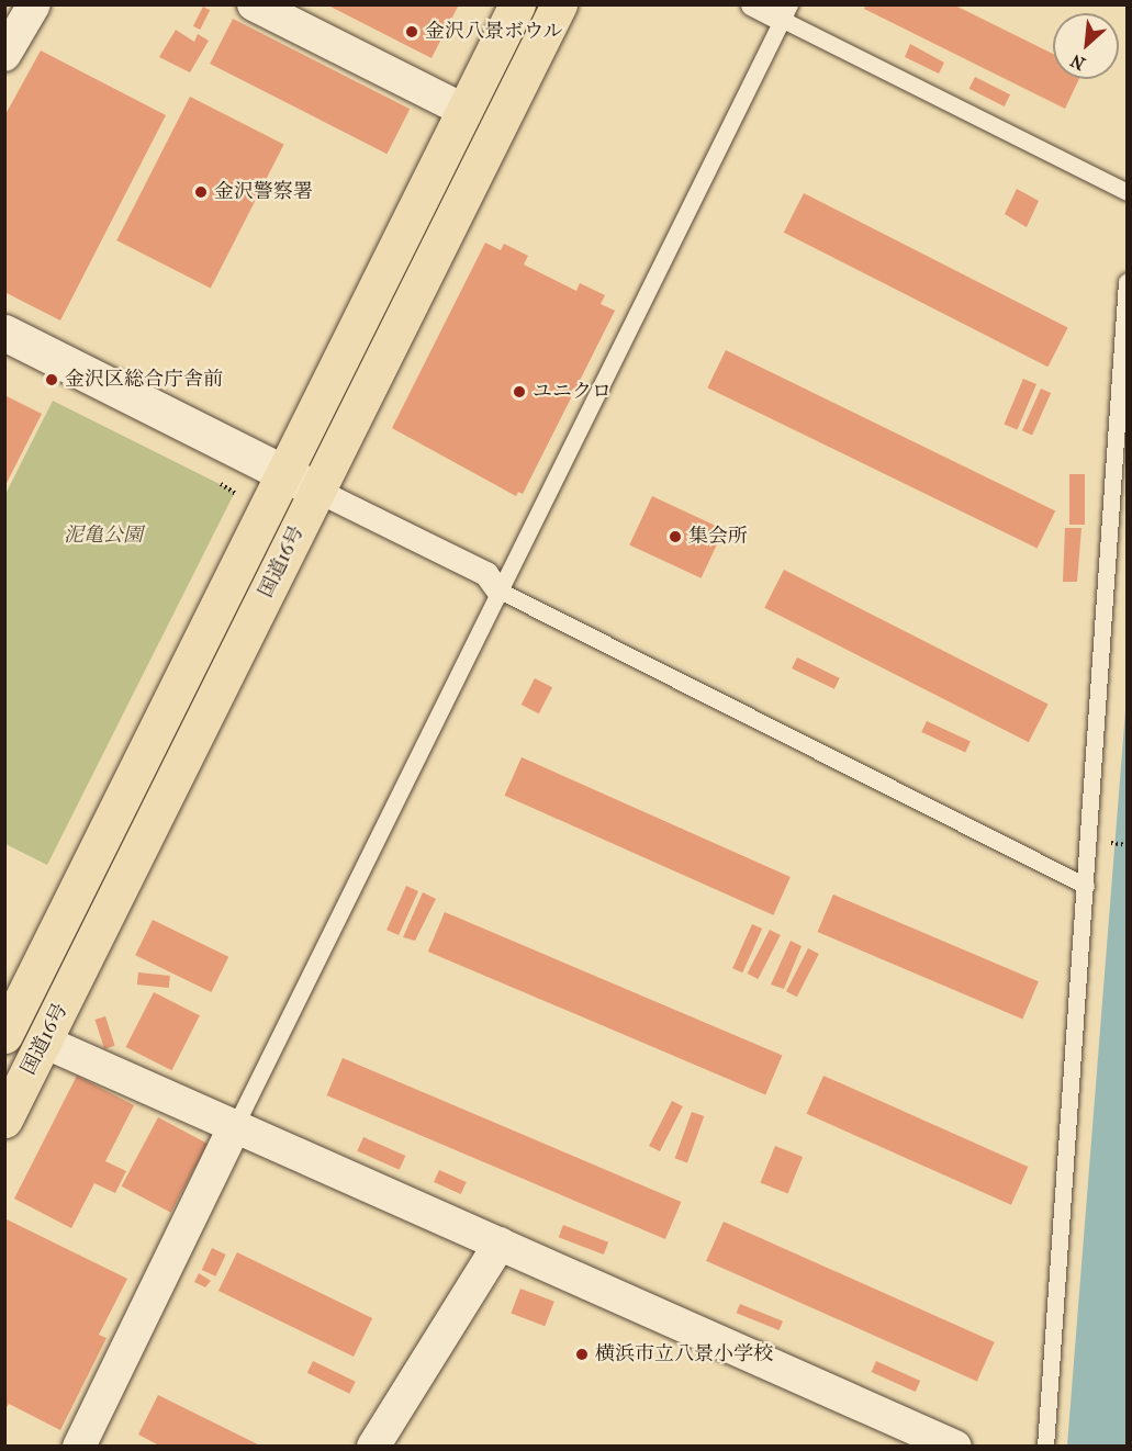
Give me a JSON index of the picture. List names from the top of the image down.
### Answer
{
  "streets": {
    "highway": ["国道16号"]
  },
  "parks": ["泥亀公園"],
  "places": [
    "金沢八景ボウル",
    "金沢警察署",
    "金沢区総合庁舎前",
    "ユニクロ",
    "集会所",
    "横浜市立八景小学校"
  ],
  "north": "bottom left"
}
